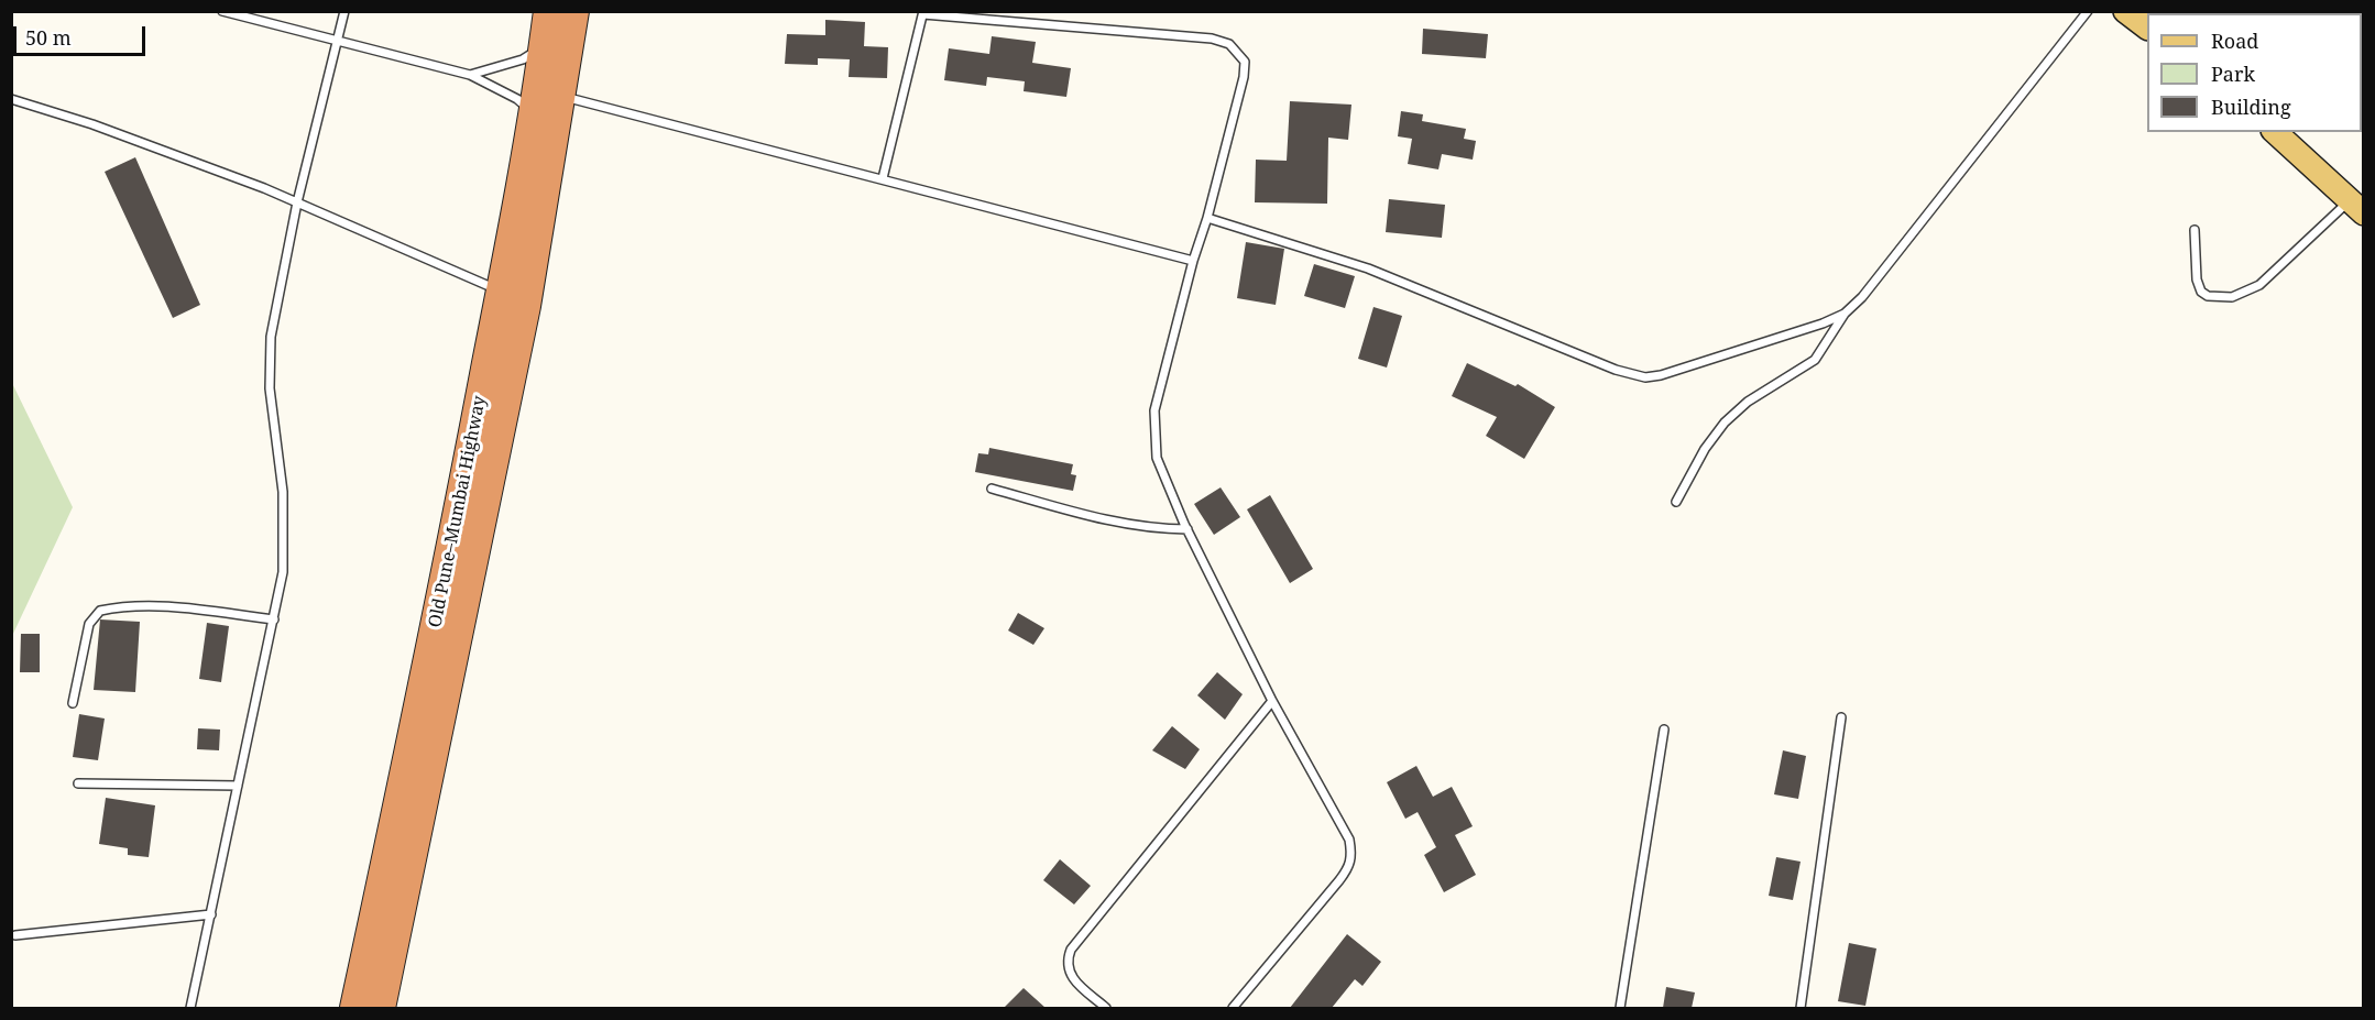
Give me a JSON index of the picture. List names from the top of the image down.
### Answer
{
  "streets": {
    "highway": ["Old Pune–Mumbai Highway"]
  },
  "legend": ["Road", "Park", "Building"],
  "scale_bar": "50 m"
}
